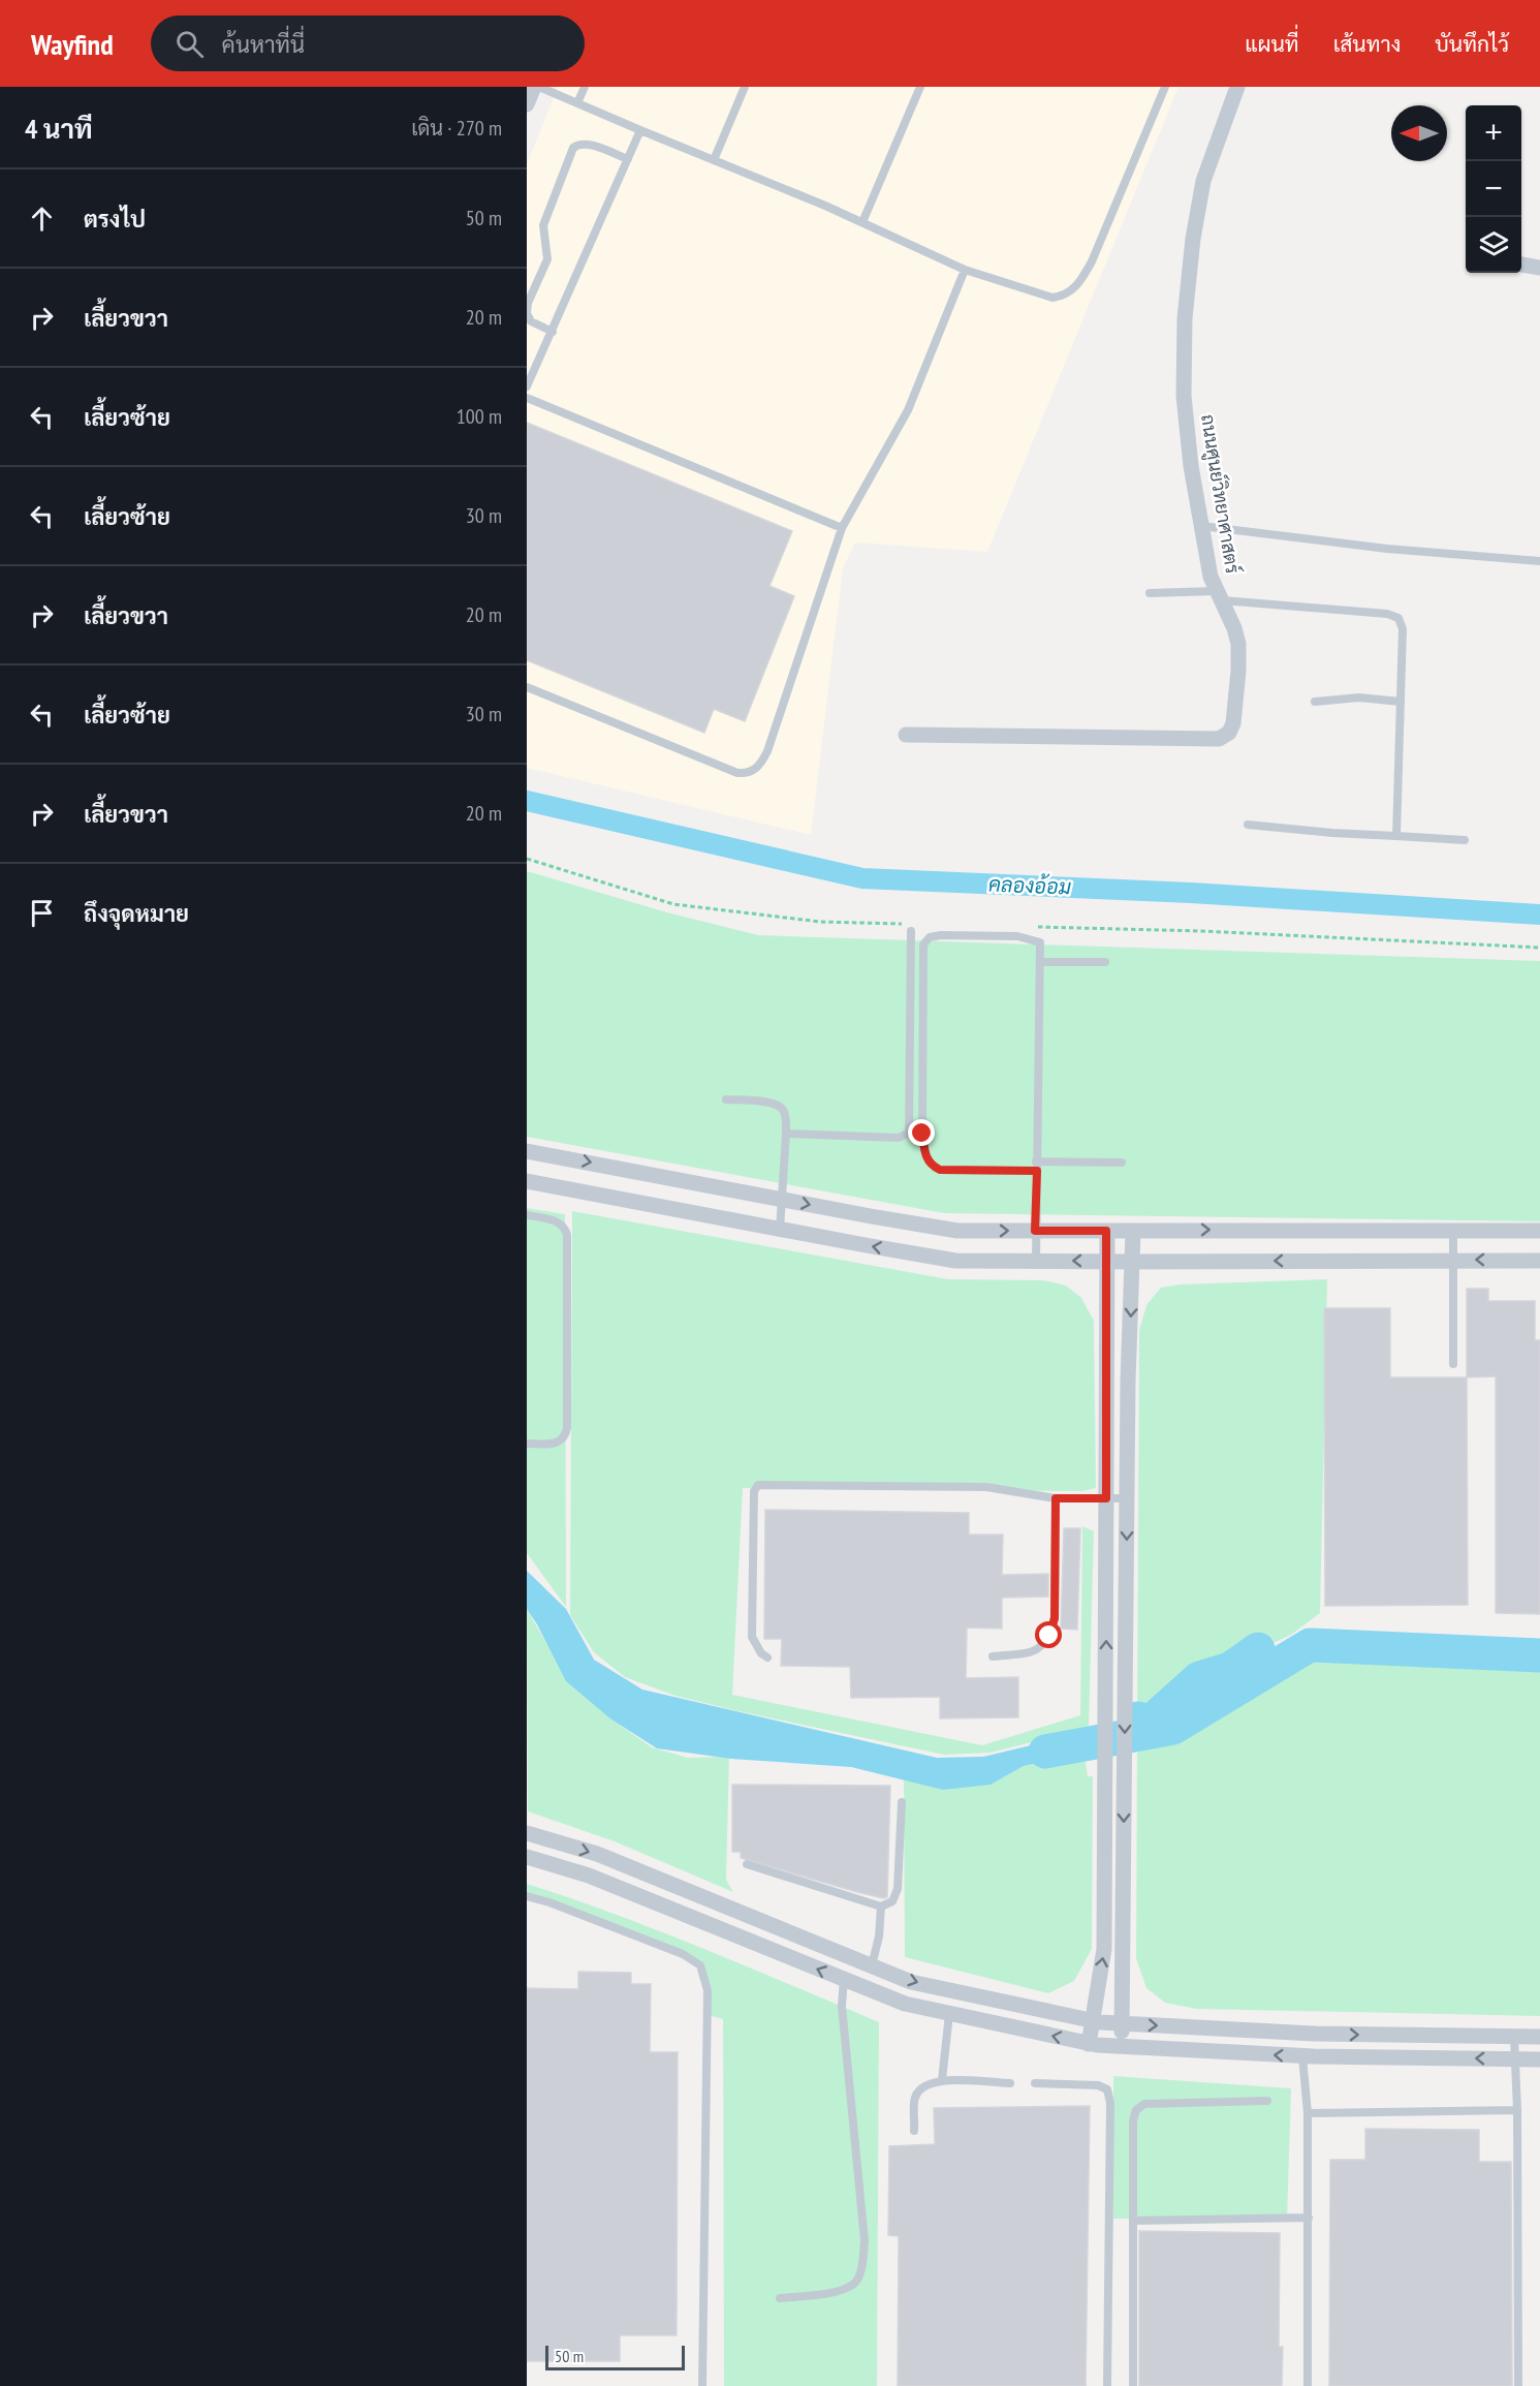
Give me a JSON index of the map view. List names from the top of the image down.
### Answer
{
  "streets": {
    "street": ["ถนนศูนย์วิทยาศาสตร์"]
  },
  "water": ["คลองอ้อม"],
  "scale_bar": "50 m",
  "north": "left",
  "page": {
    "header": "Wayfind",
    "search": "ค้นหาที่นี่",
    "nav": ["แผนที่", "เส้นทาง", "บันทึกไว้"],
    "heading": ["4 นาที", "เดิน · 270 m"],
    "map_buttons": ["+", "−"],
    "list": [
      ["ตรงไป", "50 m"],
      ["เลี้ยวขวา", "20 m"],
      ["เลี้ยวซ้าย", "100 m"],
      ["เลี้ยวซ้าย", "30 m"],
      ["เลี้ยวขวา", "20 m"],
      ["เลี้ยวซ้าย", "30 m"],
      ["เลี้ยวขวา", "20 m"],
      "ถึงจุดหมาย"
    ],
    "scale": "50 m"
  }
}
